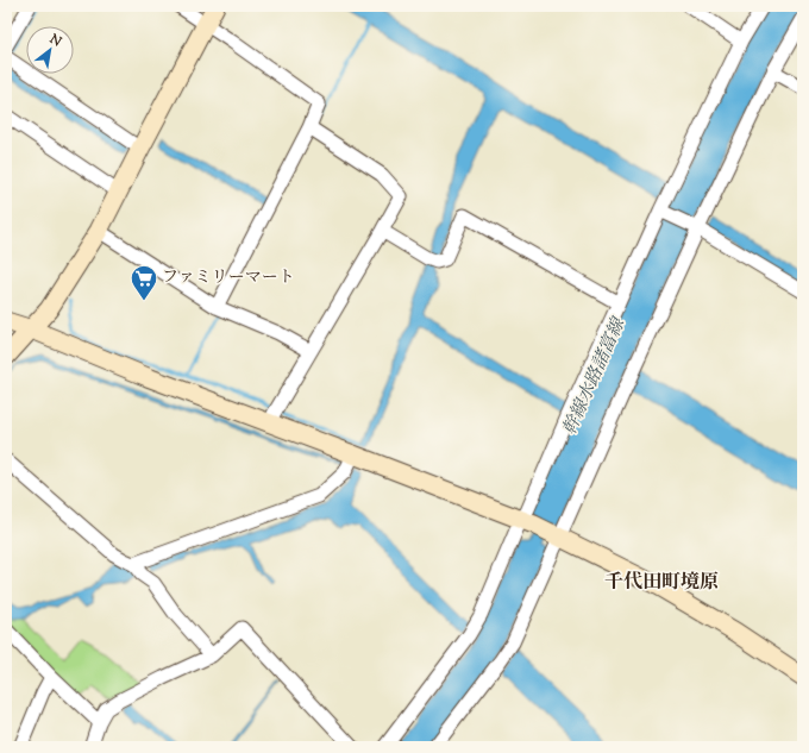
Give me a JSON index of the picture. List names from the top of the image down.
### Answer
{
  "districts": ["千代田町境原"],
  "water": ["幹線水路諸富線"],
  "places": {
    "supermarket": ["ファミリーマート"]
  },
  "north": "top right"
}
